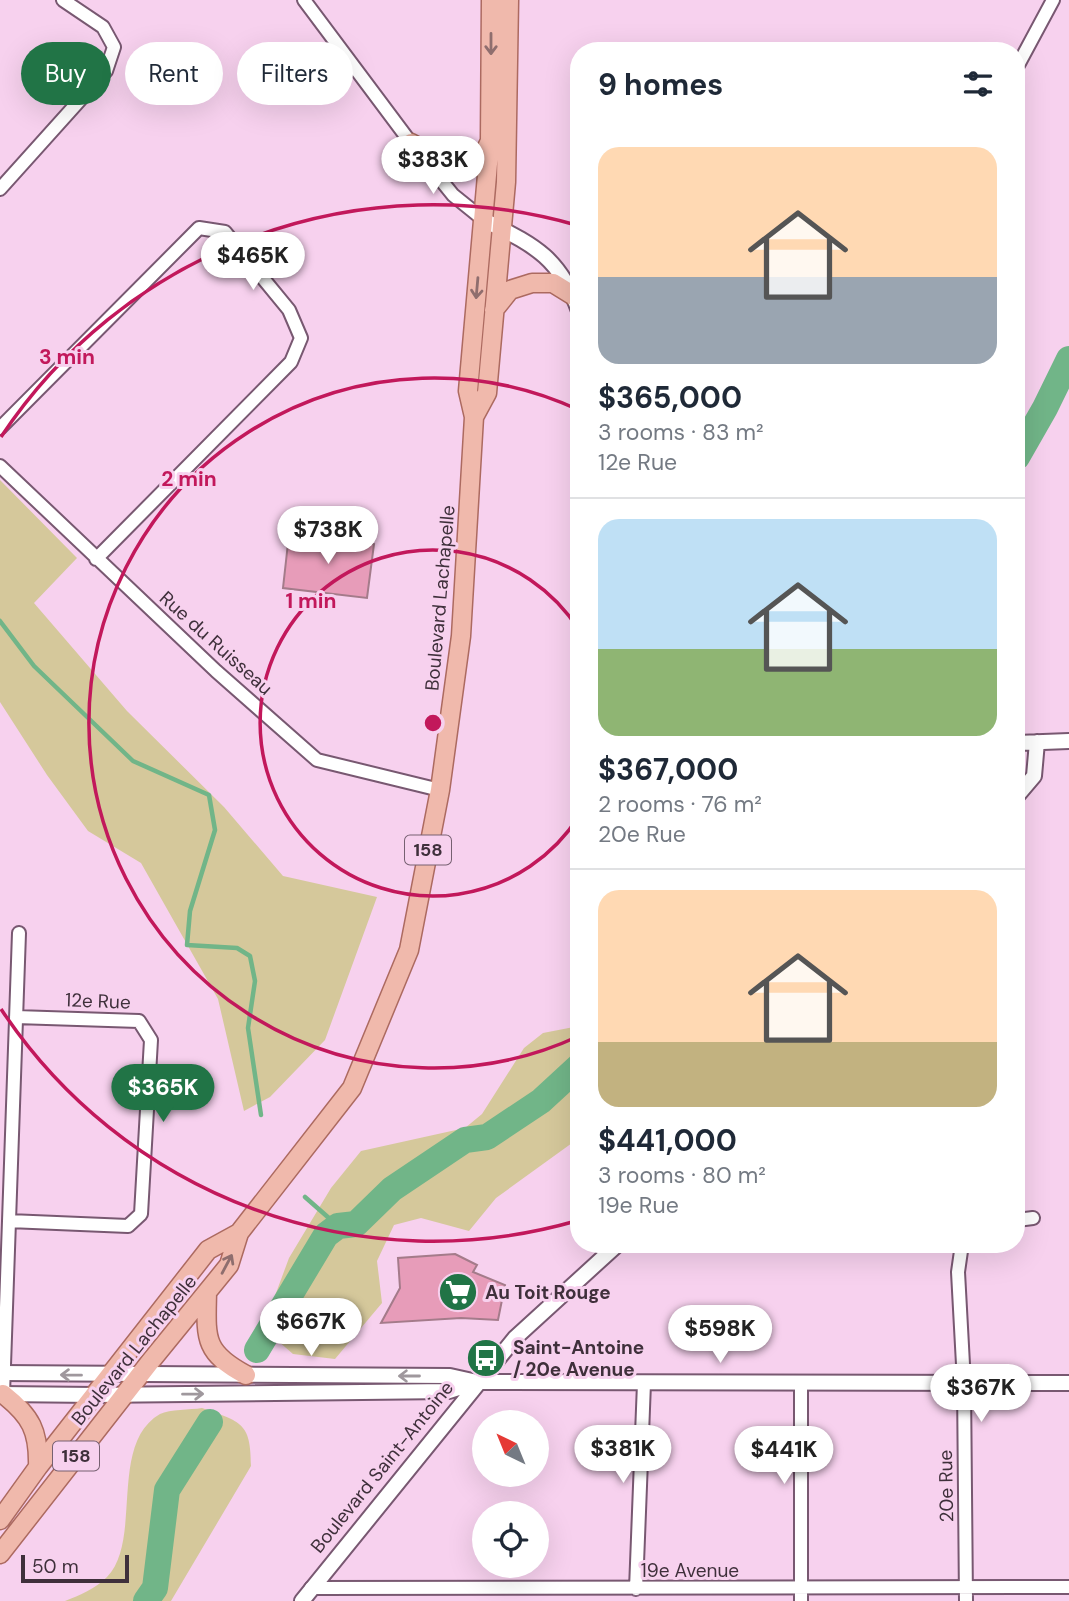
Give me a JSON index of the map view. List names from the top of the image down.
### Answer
{
  "streets": {
    "main road": ["Boulevard Lachapelle", "158"],
    "street": [
      "Rue du Ruisseau",
      "12e Rue",
      "Boulevard Saint-Antoine",
      "20e Rue",
      "19e Avenue"
    ]
  },
  "crossings": [
    ["Boulevard Lachapelle", "Rue du Ruisseau"],
    ["Boulevard Lachapelle", "158"],
    ["Boulevard Saint-Antoine", "19e Avenue"],
    ["20e Rue", "19e Avenue"]
  ],
  "places": {
    "supermarket": ["Au Toit Rouge"],
    "bus stop": ["Saint-Antoine / 20e Avenue"]
  },
  "scale_bar": "50 m",
  "north": "top left",
  "page": {
    "chip": ["Buy", "Rent", "Filters"],
    "heading": "9 homes",
    "list": [
      {
        "name": "$365,000",
        "note": "3 rooms · 83 m² · 12e Rue"
      },
      {
        "name": "$367,000",
        "note": "2 rooms · 76 m² · 20e Rue"
      },
      {
        "name": "$441,000",
        "note": "3 rooms · 80 m² · 19e Rue"
      }
    ],
    "price": [
      "$383K",
      "$465K",
      "$738K",
      "$365K",
      "$667K",
      "$598K",
      "$367K",
      "$381K",
      "$441K"
    ],
    "scale": "50 m"
  },
  "rings": ["3 min", "2 min", "1 min"]
}
